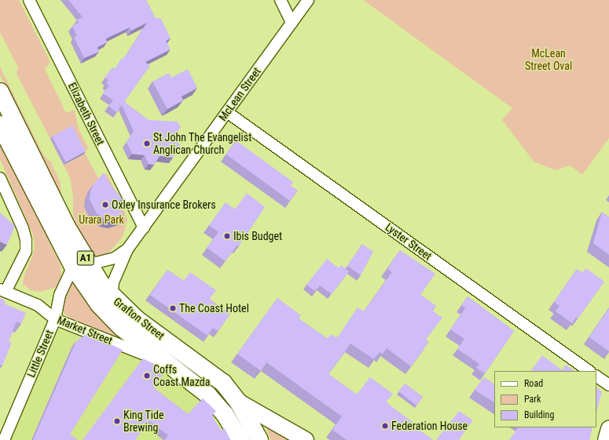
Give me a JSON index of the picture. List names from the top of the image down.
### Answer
{
  "streets": {
    "highway": ["A1", "Grafton Street"],
    "street": [
      "McLean Street",
      "Elizabeth Street",
      "Lyster Street",
      "Market Street",
      "Little Street"
    ]
  },
  "crossings": [
    ["McLean Street", "Elizabeth Street"],
    ["McLean Street", "Lyster Street"],
    ["McLean Street", "Grafton Street"],
    ["Grafton Street", "Market Street"],
    ["Grafton Street", "Little Street"],
    ["Market Street", "Little Street"]
  ],
  "parks": ["McLean Street Oval", "Urara Park"],
  "places": [
    "St John The Evangelist Anglican Church",
    "Oxley Insurance Brokers",
    "Ibis Budget",
    "The Coast Hotel",
    "Coffs Coast Mazda",
    "King Tide Brewing",
    "Federation House"
  ],
  "legend": ["Road", "Park", "Building"]
}
